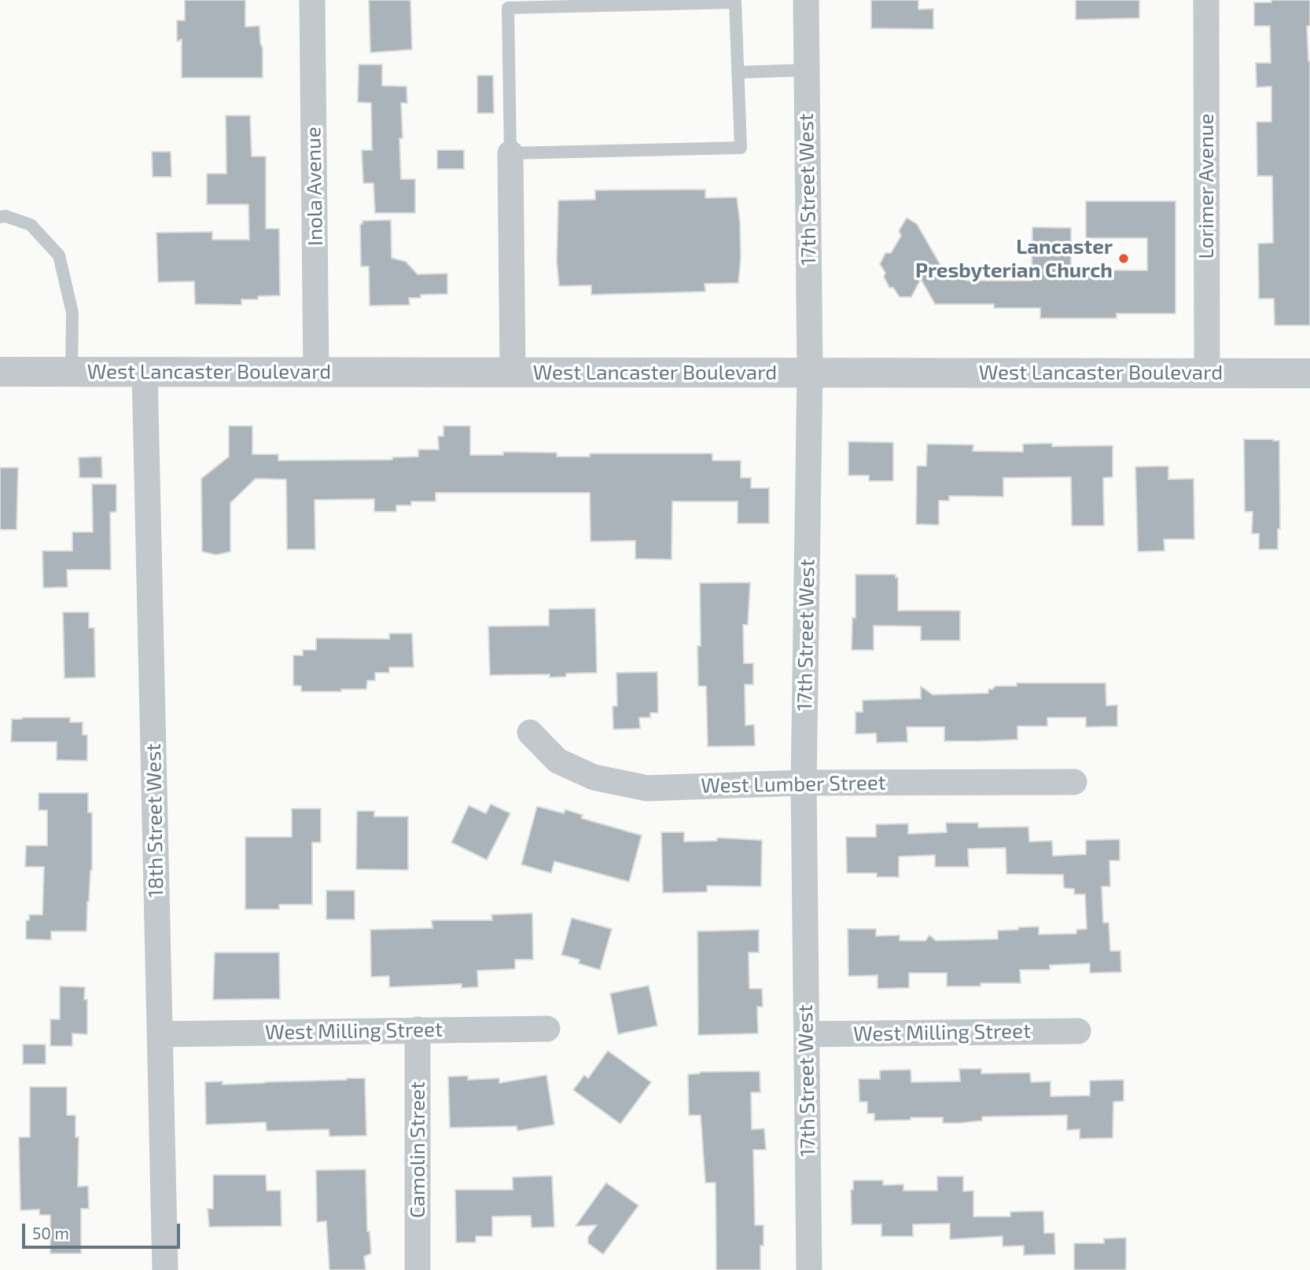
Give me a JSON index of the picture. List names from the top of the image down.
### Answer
{
  "streets": {
    "street": [
      "Inola Avenue",
      "Lorimer Avenue",
      "17th Street West",
      "West Lancaster Boulevard",
      "West Lumber Street",
      "18th Street West",
      "West Milling Street",
      "Camolin Street"
    ]
  },
  "crossings": [
    ["Inola Avenue", "West Lancaster Boulevard"],
    ["Lorimer Avenue", "West Lancaster Boulevard"],
    ["17th Street West", "West Lancaster Boulevard"],
    ["17th Street West", "West Lumber Street"],
    ["17th Street West", "West Milling Street"],
    ["West Lancaster Boulevard", "18th Street West"],
    ["18th Street West", "West Milling Street"],
    ["West Milling Street", "Camolin Street"]
  ],
  "places": ["Lancaster Presbyterian Church"],
  "scale_bar": "50 m"
}
